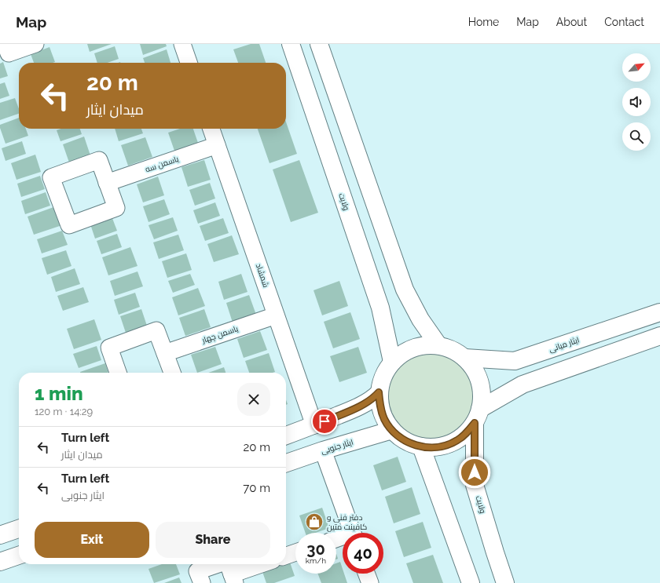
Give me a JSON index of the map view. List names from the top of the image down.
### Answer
{
  "streets": {
    "main road": ["ولایت", "ایثار میانی", "ایثار جنوبی"],
    "street": ["یاسمن سه", "شمشاد", "یاسمن چهار"]
  },
  "crossings": [
    ["یاسمن سه", "شمشاد"],
    ["ولایت", "ایثار میانی"],
    ["ولایت", "ایثار جنوبی"],
    ["شمشاد", "یاسمن چهار"],
    ["ایثار میانی", "ایثار جنوبی"]
  ],
  "places": {
    "shop": ["دفتر فنی و کافینت متین"]
  },
  "north": "top right",
  "page": {
    "header": "Map",
    "nav": [
      "Home",
      "Map",
      "About",
      "Contact"
    ],
    "turn": ["20 m", "میدان ایثار"],
    "heading": ["1 min", "120 m · 14:29"],
    "list": [
      {
        "name": "Turn left",
        "note": "میدان ایثار",
        "value": "20 m"
      },
      {
        "name": "Turn left",
        "note": "ایثار جنوبی",
        "value": "70 m"
      }
    ],
    "buttons": ["Exit", "Share"],
    "speed": "30 km/h",
    "limit": "40"
  }
}
